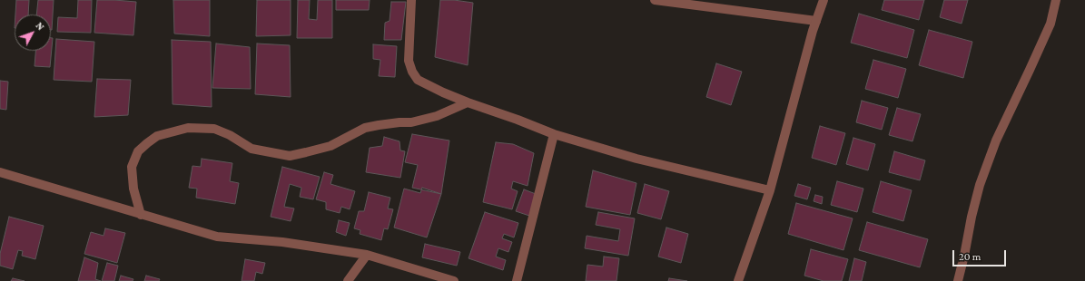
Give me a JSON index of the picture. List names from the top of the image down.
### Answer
{
  "scale_bar": "20 m",
  "north": "top right"
}
